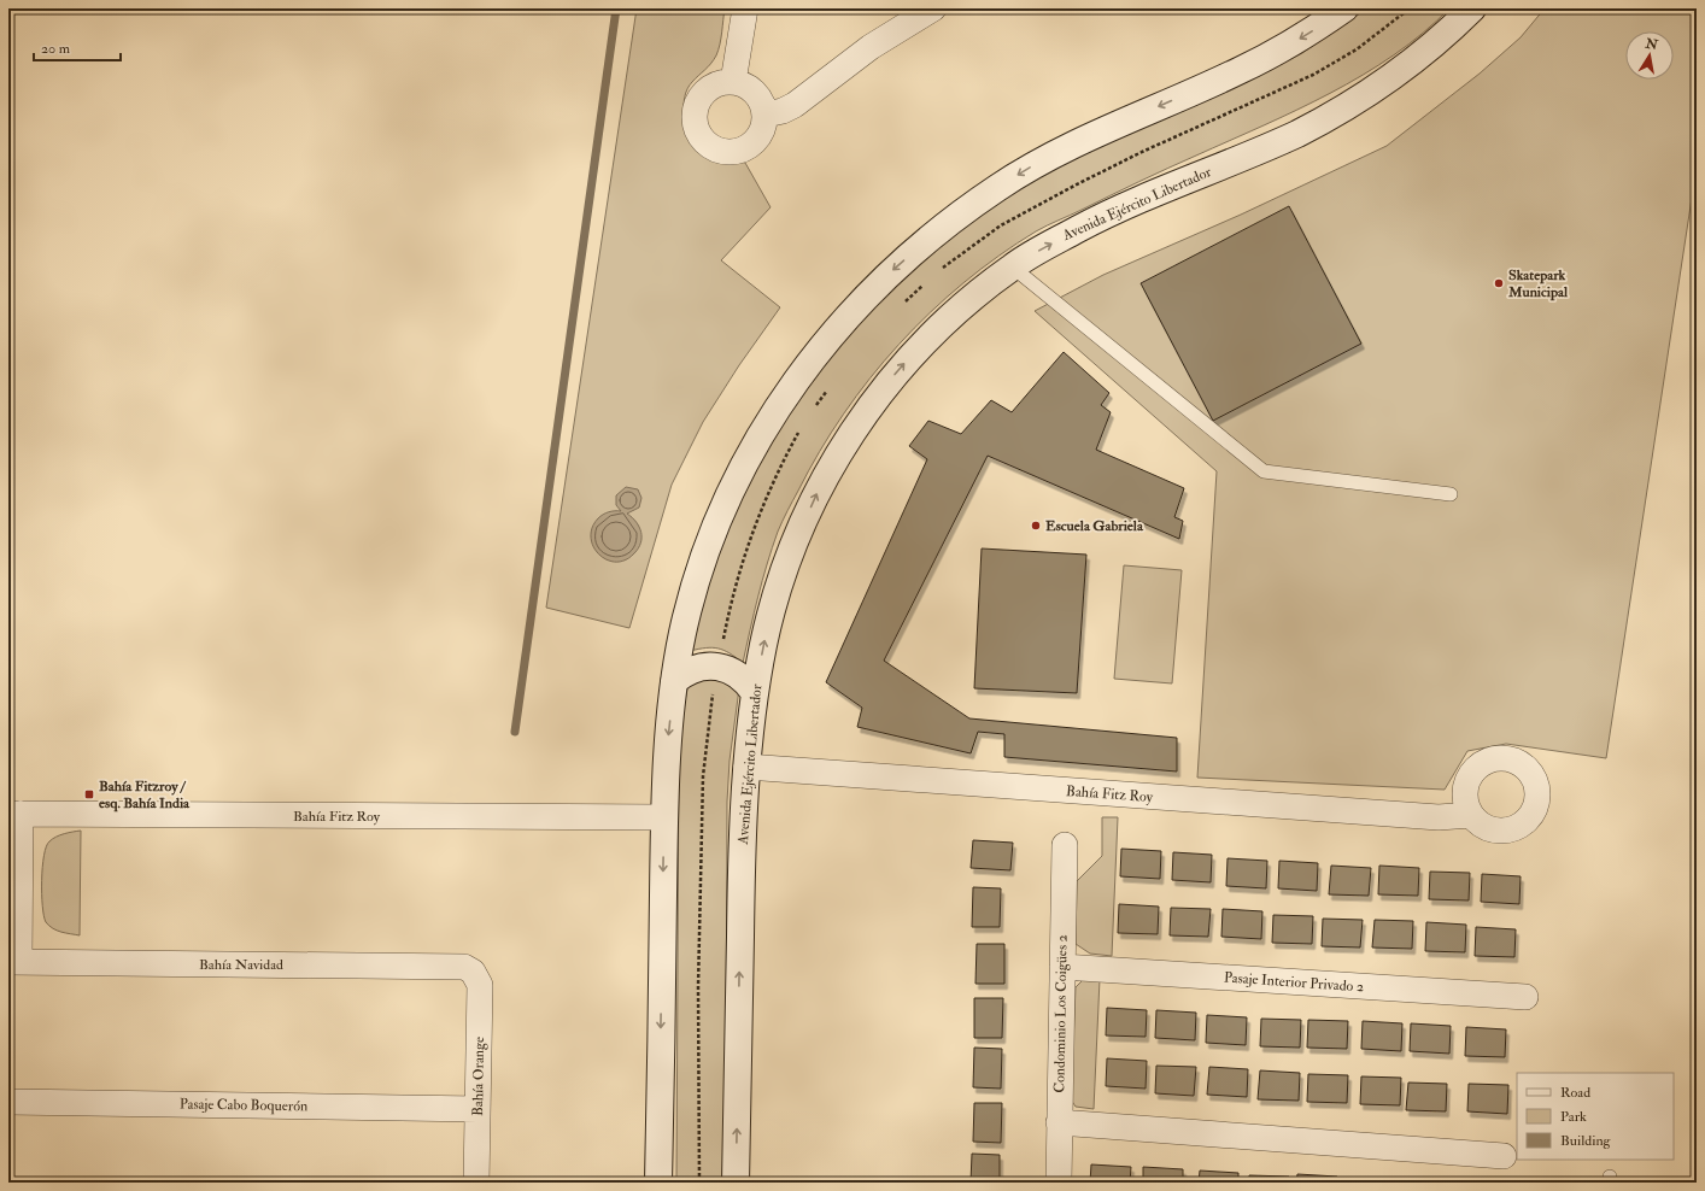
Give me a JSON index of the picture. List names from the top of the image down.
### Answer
{
  "streets": {
    "main road": ["Avenida Ejército Libertador"],
    "street": [
      "Bahía Fitz Roy",
      "Bahía Navidad",
      "Pasaje Interior Privado 2",
      "Condominio Los Coigües 2",
      "Bahía Orange",
      "Pasaje Cabo Boquerón"
    ]
  },
  "crossings": [
    ["Avenida Ejército Libertador", "Bahía Fitz Roy"],
    ["Bahía Navidad", "Bahía Orange"],
    ["Pasaje Interior Privado 2", "Condominio Los Coigües 2"],
    ["Bahía Orange", "Pasaje Cabo Boquerón"]
  ],
  "places": {
    "other": ["Skatepark Municipal", "Escuela Gabriela"],
    "transit": ["Bahía Fitzroy / esq. Bahía India"]
  },
  "legend": ["Road", "Park", "Building"],
  "scale_bar": "20 m",
  "north": "top"
}
